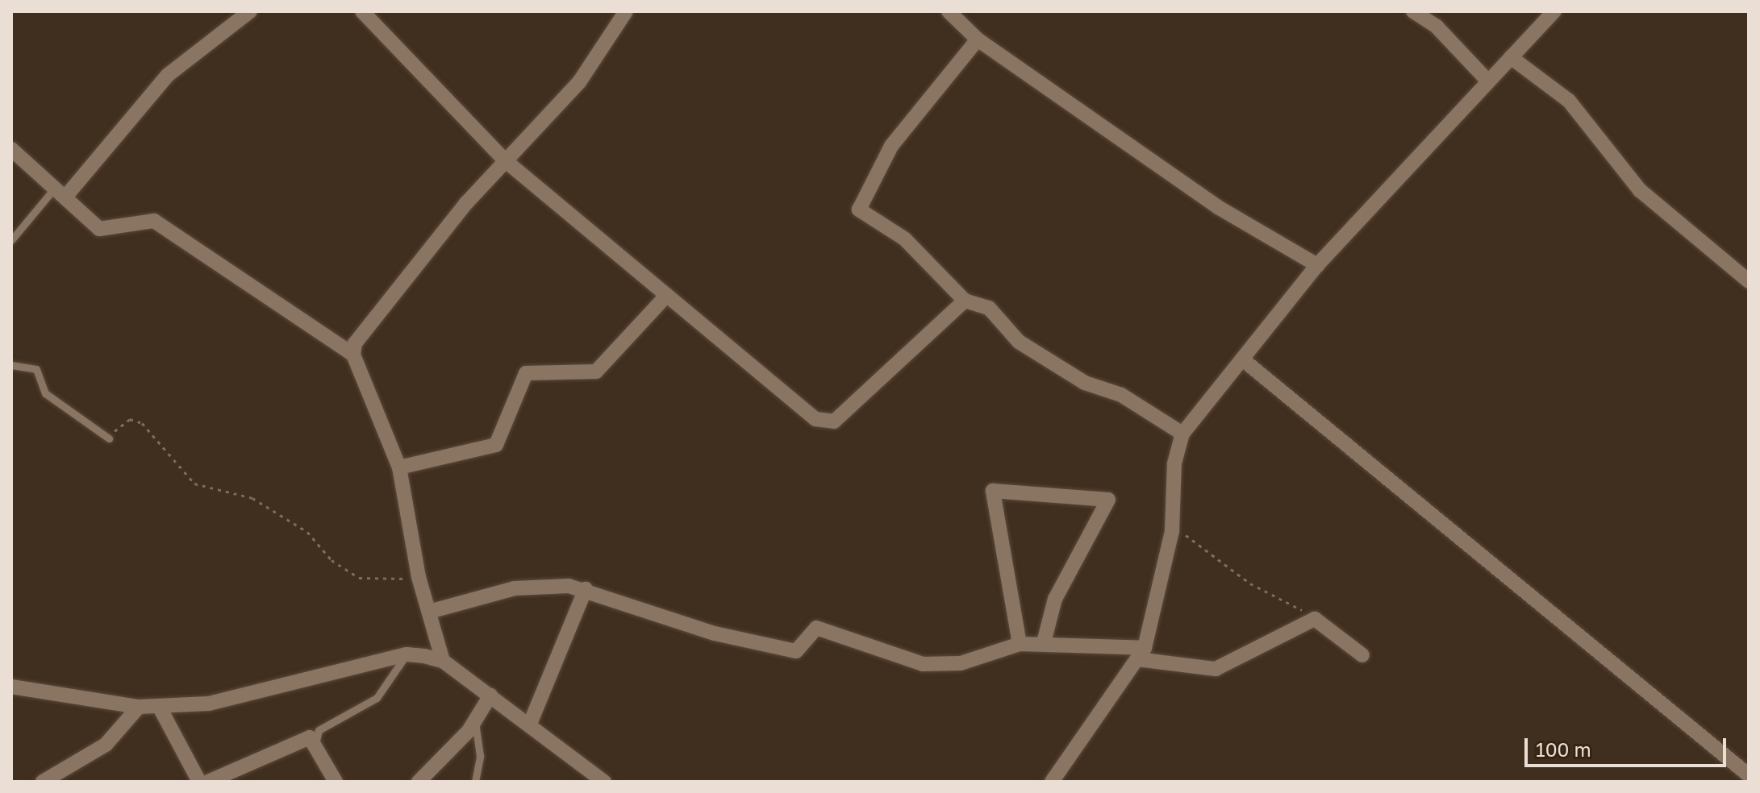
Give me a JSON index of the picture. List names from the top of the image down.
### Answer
{
  "scale_bar": "100 m"
}
